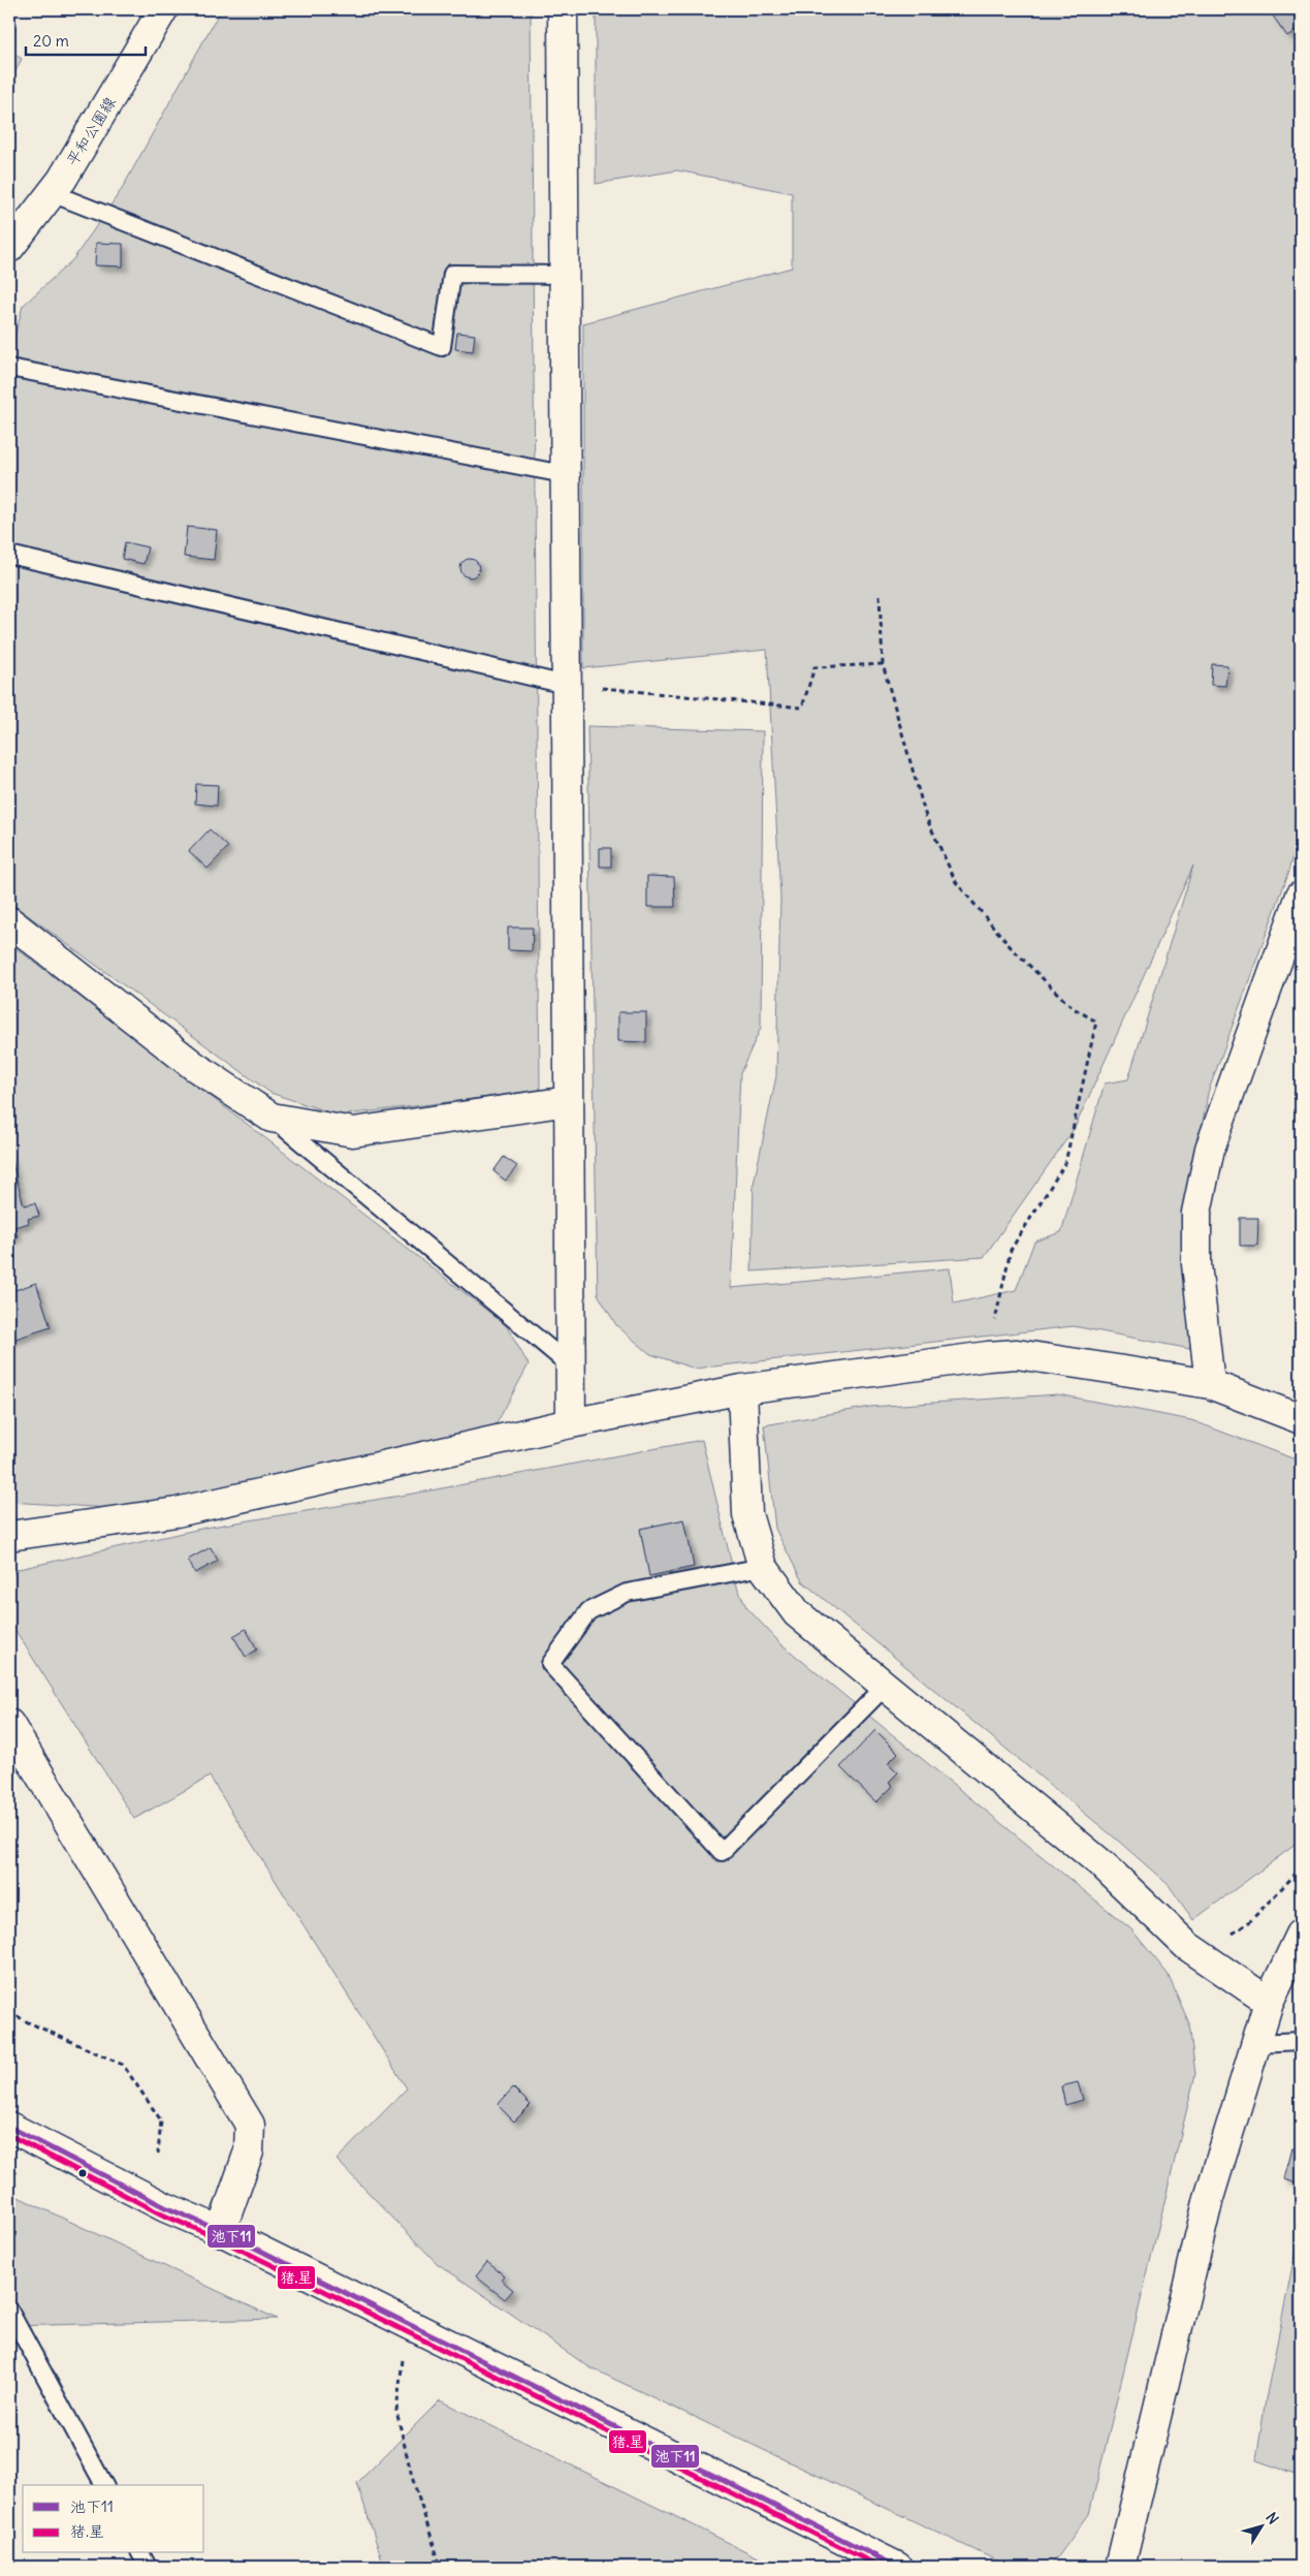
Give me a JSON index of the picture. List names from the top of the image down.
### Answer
{
  "streets": {
    "street": ["平和公園線"]
  },
  "lines": ["transit line 池下11", "transit line 猪.星"],
  "legend": ["池下11", "猪.星"],
  "scale_bar": "20 m",
  "north": "top right"
}
